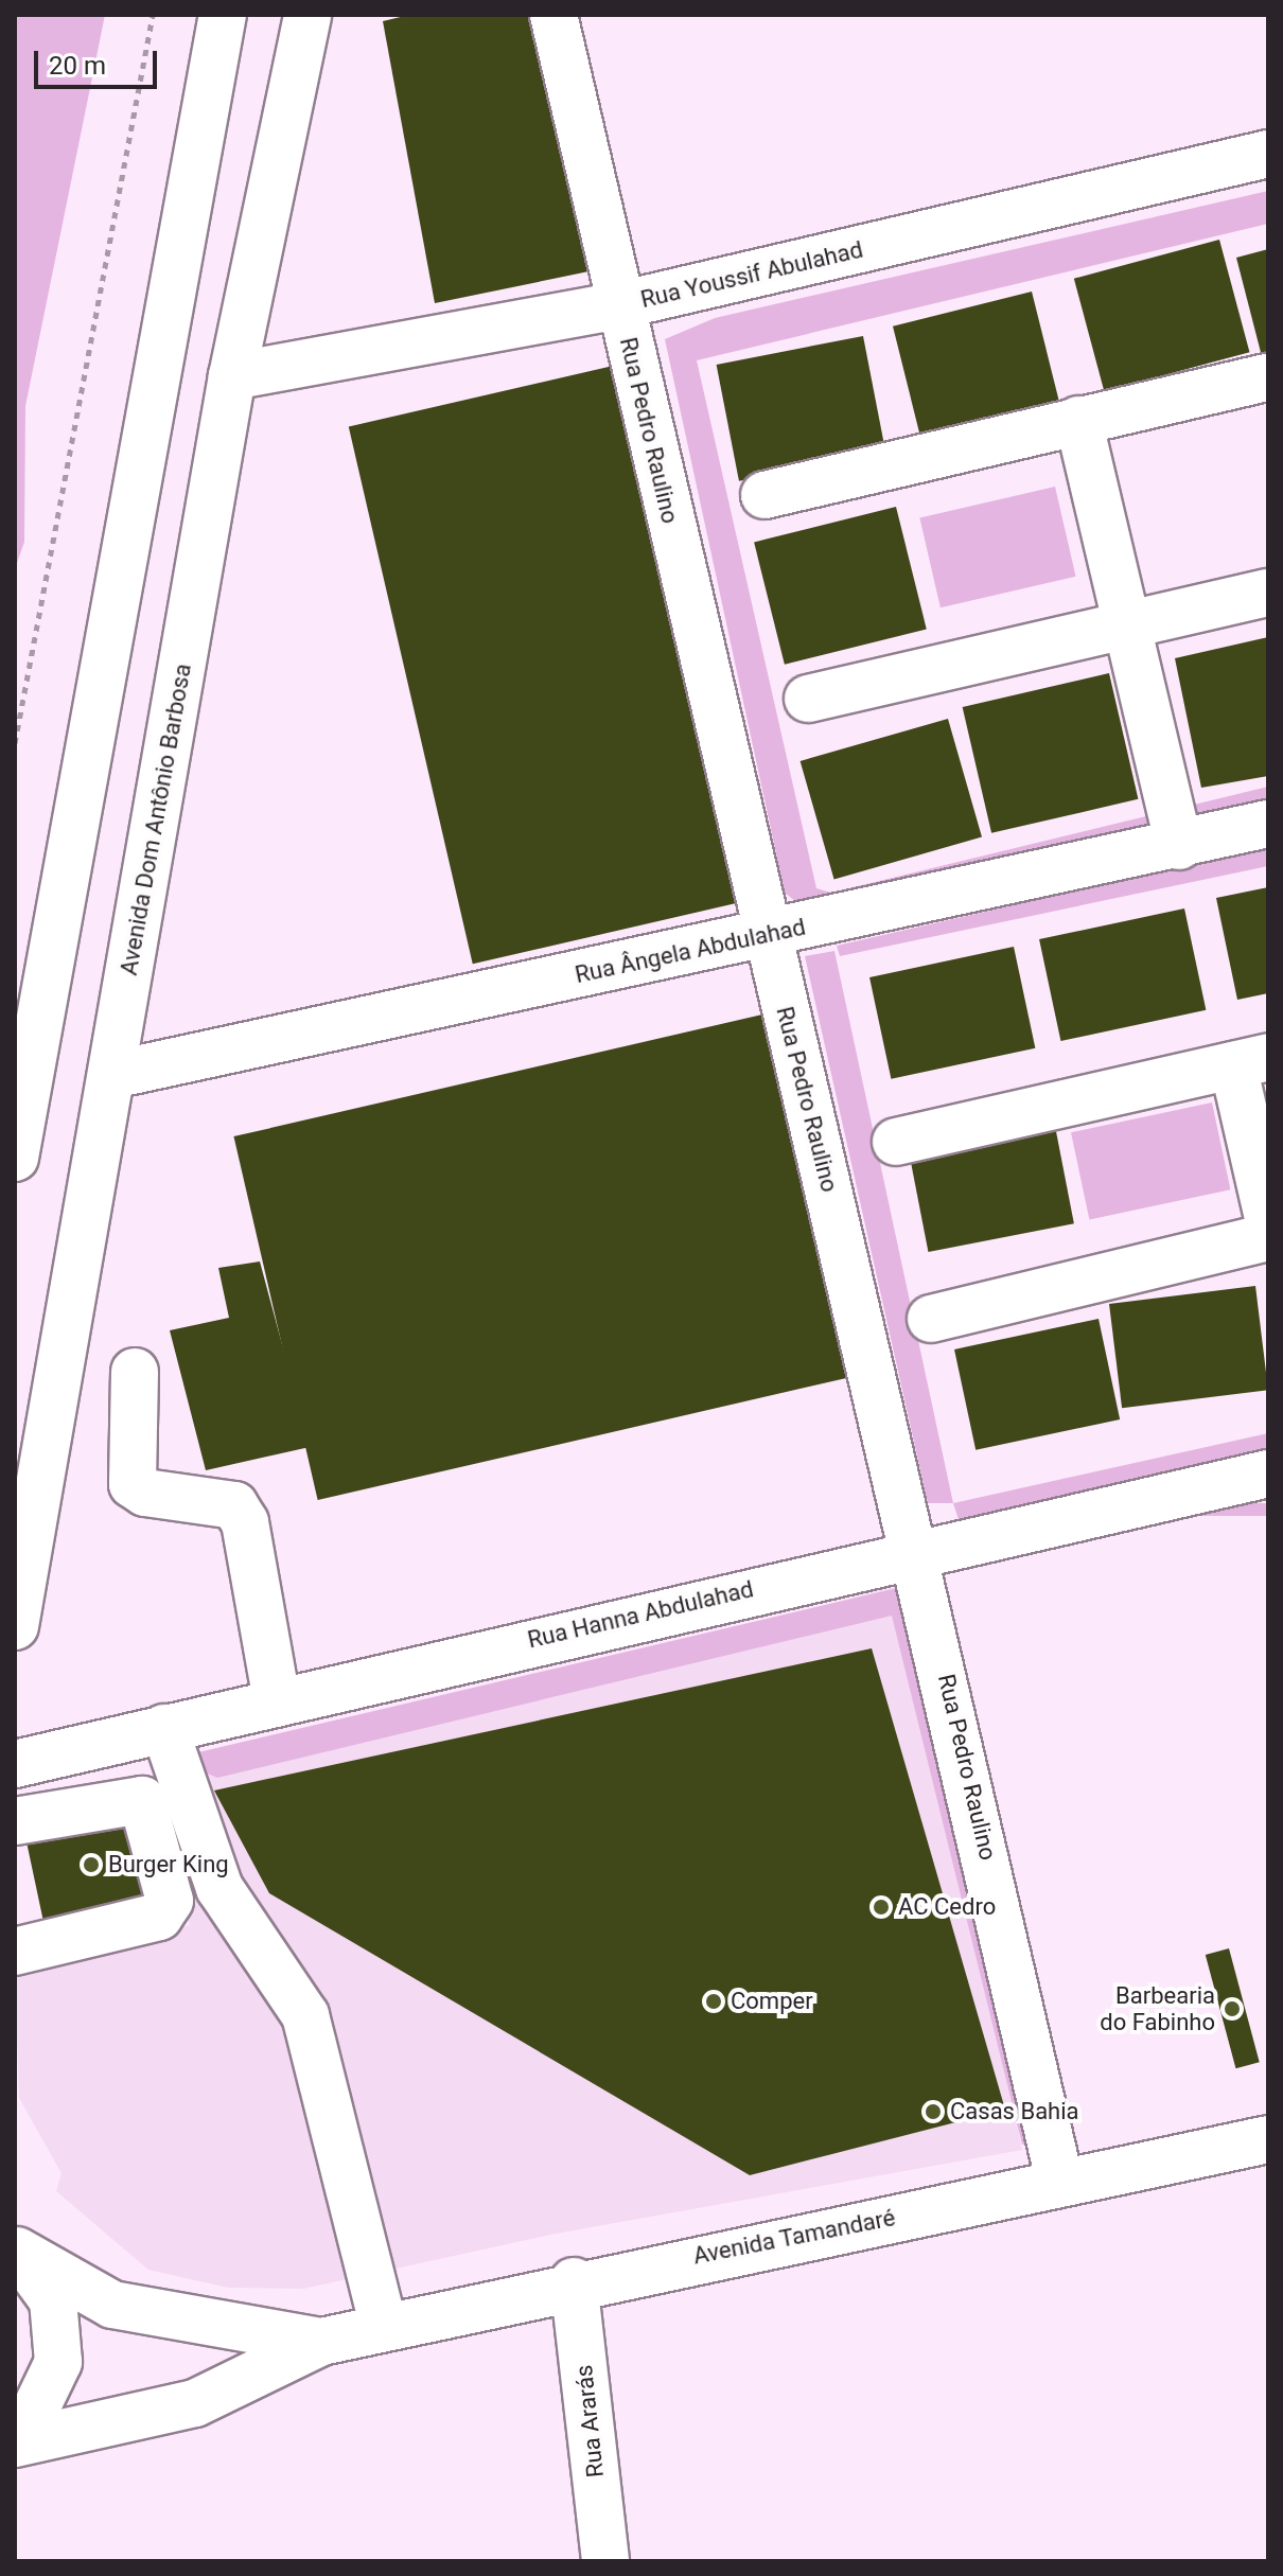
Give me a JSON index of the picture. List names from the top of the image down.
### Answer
{
  "streets": {
    "street": [
      "Rua Youssif Abulahad",
      "Rua Pedro Raulino",
      "Avenida Dom Antônio Barbosa",
      "Rua Ângela Abdulahad",
      "Rua Hanna Abdulahad",
      "Avenida Tamandaré",
      "Rua Ararás"
    ]
  },
  "crossings": [
    ["Rua Youssif Abulahad", "Rua Pedro Raulino"],
    ["Rua Youssif Abulahad", "Avenida Dom Antônio Barbosa"],
    ["Rua Pedro Raulino", "Rua Ângela Abdulahad"],
    ["Rua Pedro Raulino", "Rua Hanna Abdulahad"],
    ["Rua Pedro Raulino", "Avenida Tamandaré"],
    ["Avenida Dom Antônio Barbosa", "Rua Ângela Abdulahad"],
    ["Avenida Tamandaré", "Rua Ararás"]
  ],
  "places": [
    "Burger King",
    "AC Cedro",
    "Comper",
    "Barbearia do Fabinho",
    "Casas Bahia"
  ],
  "scale_bar": "20 m"
}
